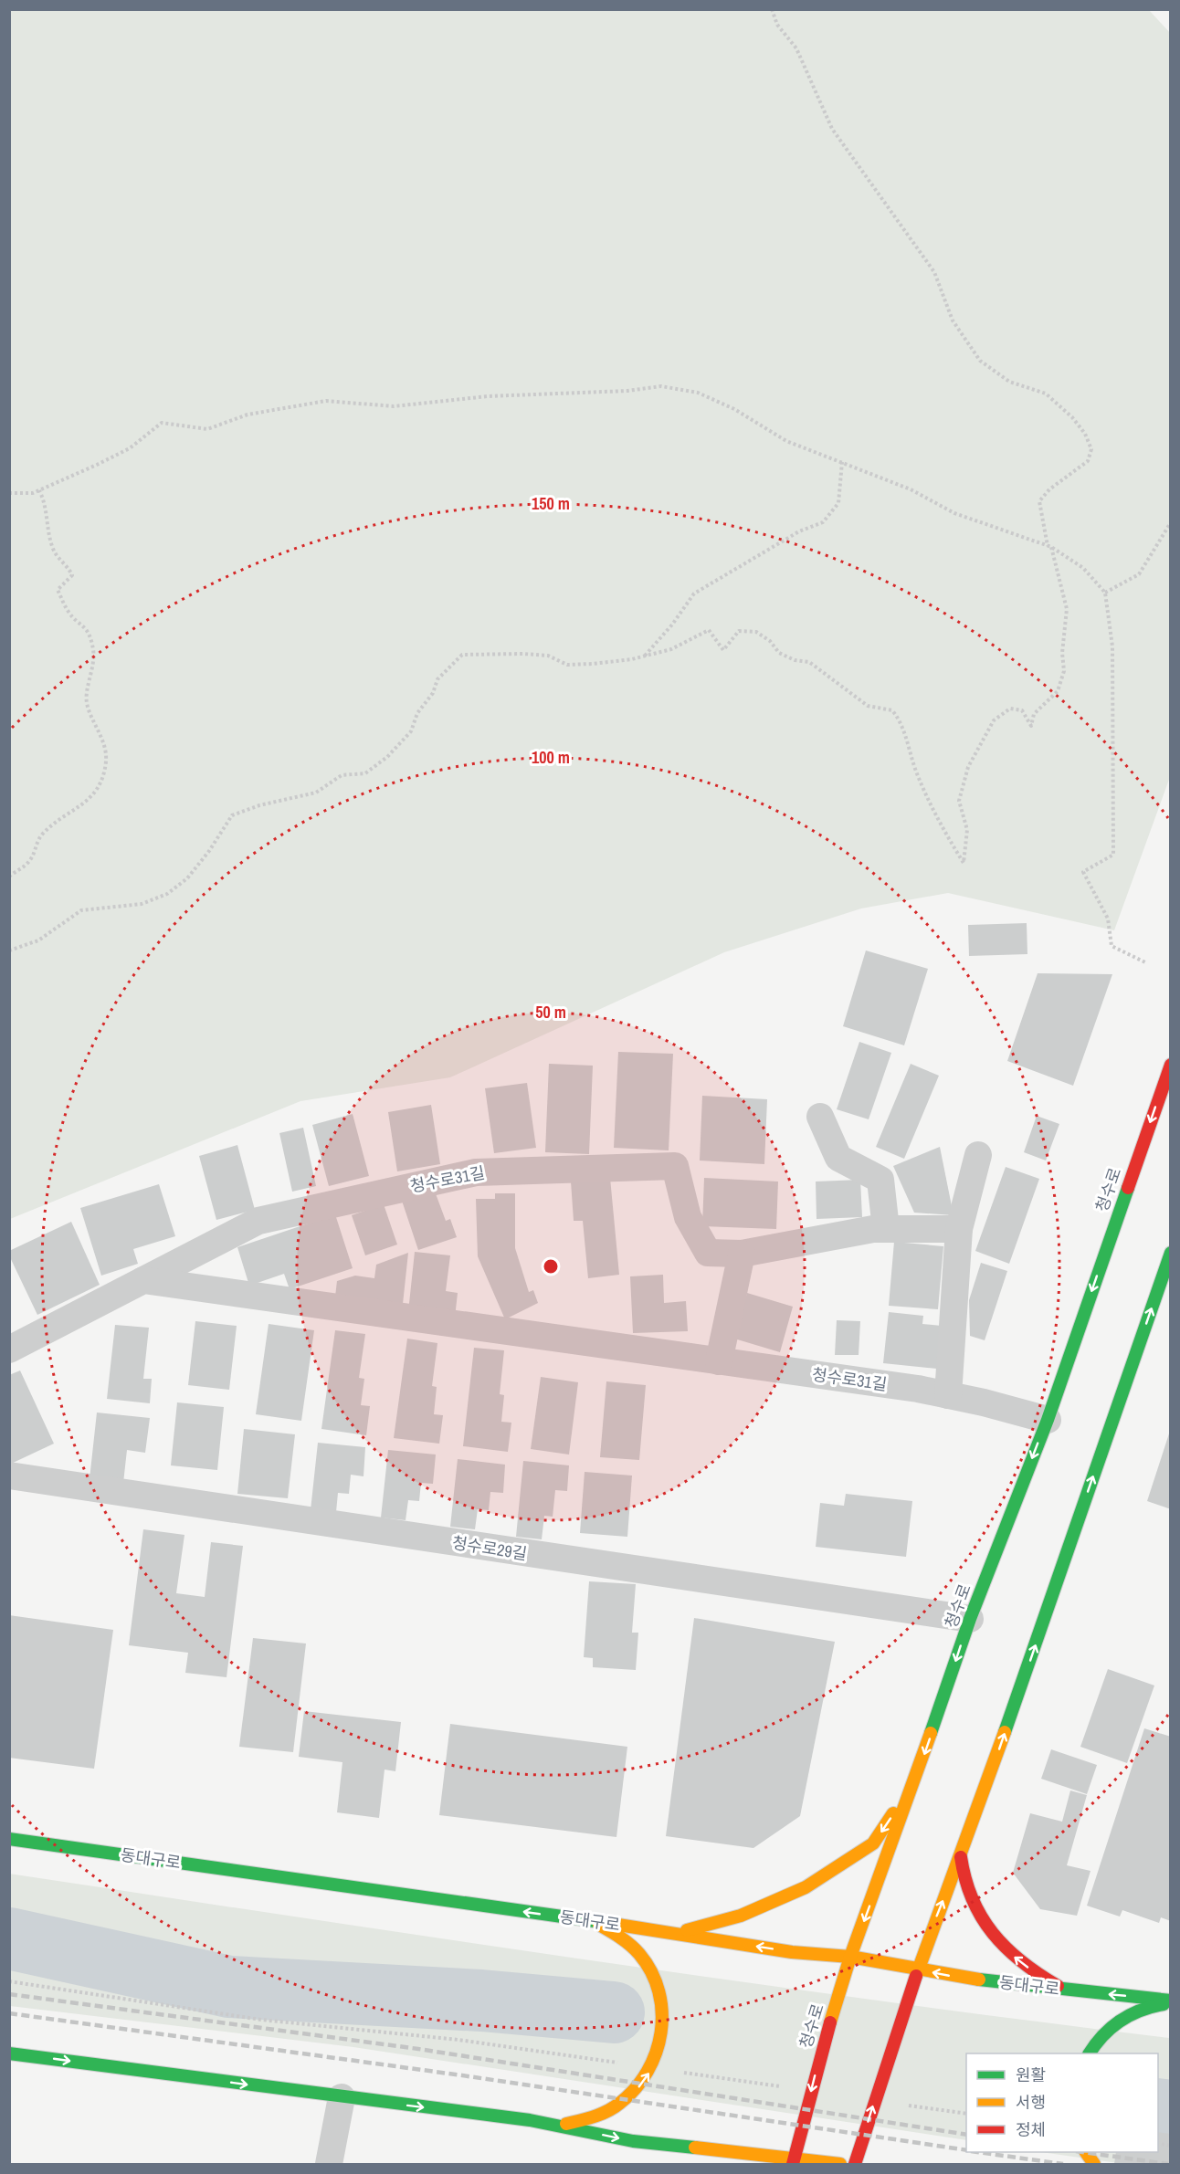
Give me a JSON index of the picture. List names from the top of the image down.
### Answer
{
  "streets": {
    "main road": ["청수로", "동대구로"],
    "street": ["청수로31길", "청수로29길"]
  },
  "crossings": [
    ["청수로31길", "청수로"],
    ["청수로", "청수로29길"],
    ["청수로", "동대구로"]
  ],
  "one_way": ["동대구로"],
  "legend": ["원활", "서행", "정체"],
  "rings": ["150 m", "100 m", "50 m"]
}
